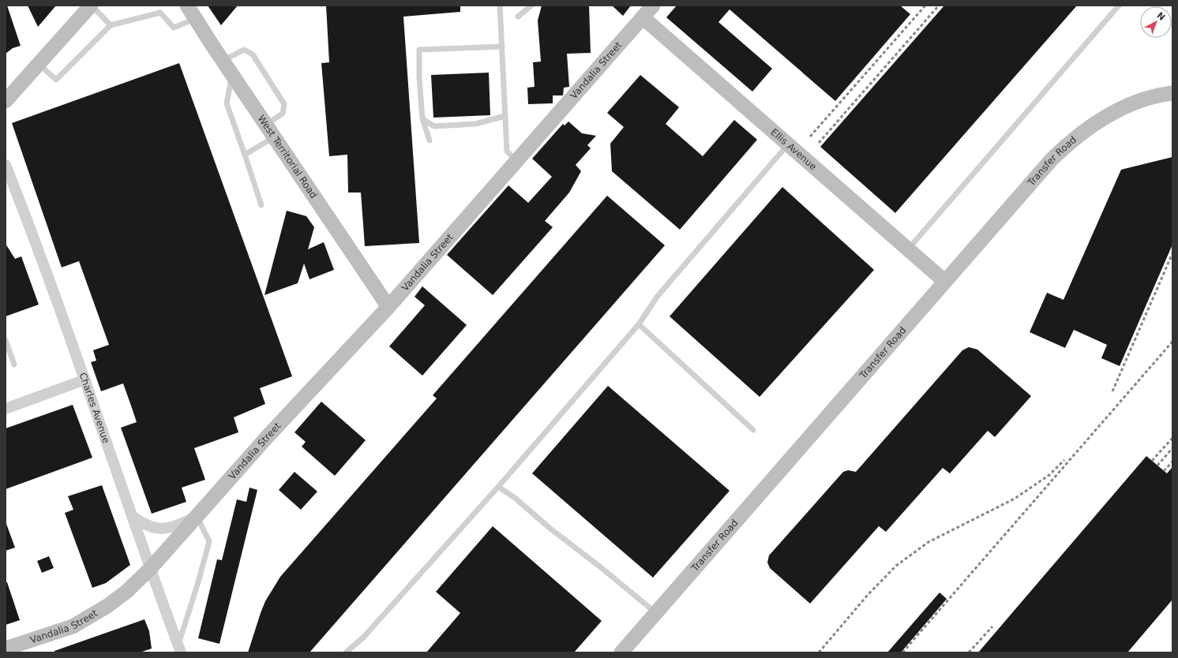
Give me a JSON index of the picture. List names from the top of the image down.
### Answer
{
  "streets": {
    "street": [
      "Vandalia Street",
      "Ellis Avenue",
      "West Territorial Road",
      "Transfer Road",
      "Charles Avenue"
    ]
  },
  "crossings": [
    ["Vandalia Street", "Ellis Avenue"],
    ["Vandalia Street", "West Territorial Road"],
    ["Vandalia Street", "Charles Avenue"],
    ["Ellis Avenue", "Transfer Road"]
  ],
  "north": "top right"
}
